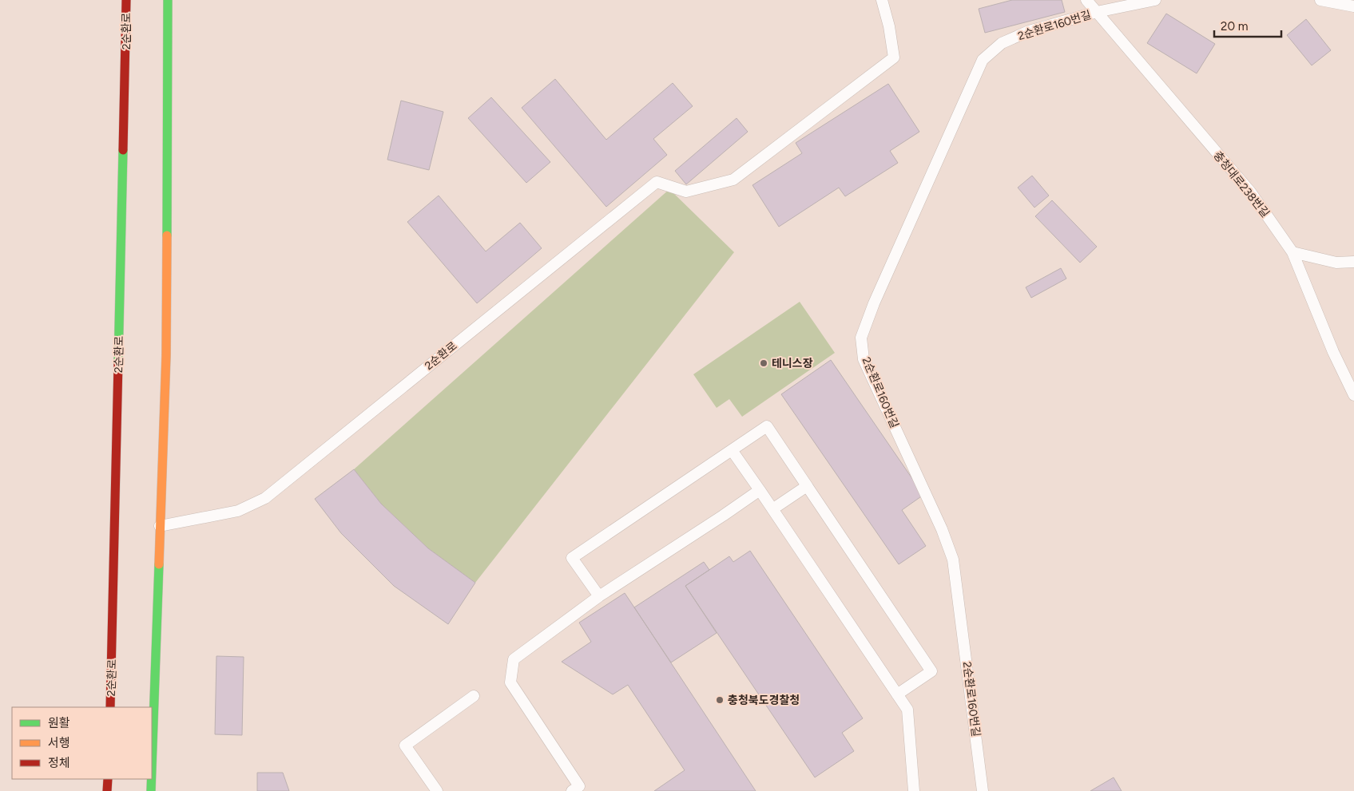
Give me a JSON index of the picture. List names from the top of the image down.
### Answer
{
  "streets": {
    "street": ["2순환로"],
    "lane": ["2순환로160번길", "충청대로238번길"]
  },
  "crossings": [
    ["2순환로160번길", "충청대로238번길"]
  ],
  "places": ["테니스장", "충청북도경찰청"],
  "legend": ["원활", "서행", "정체"],
  "scale_bar": "20 m"
}
